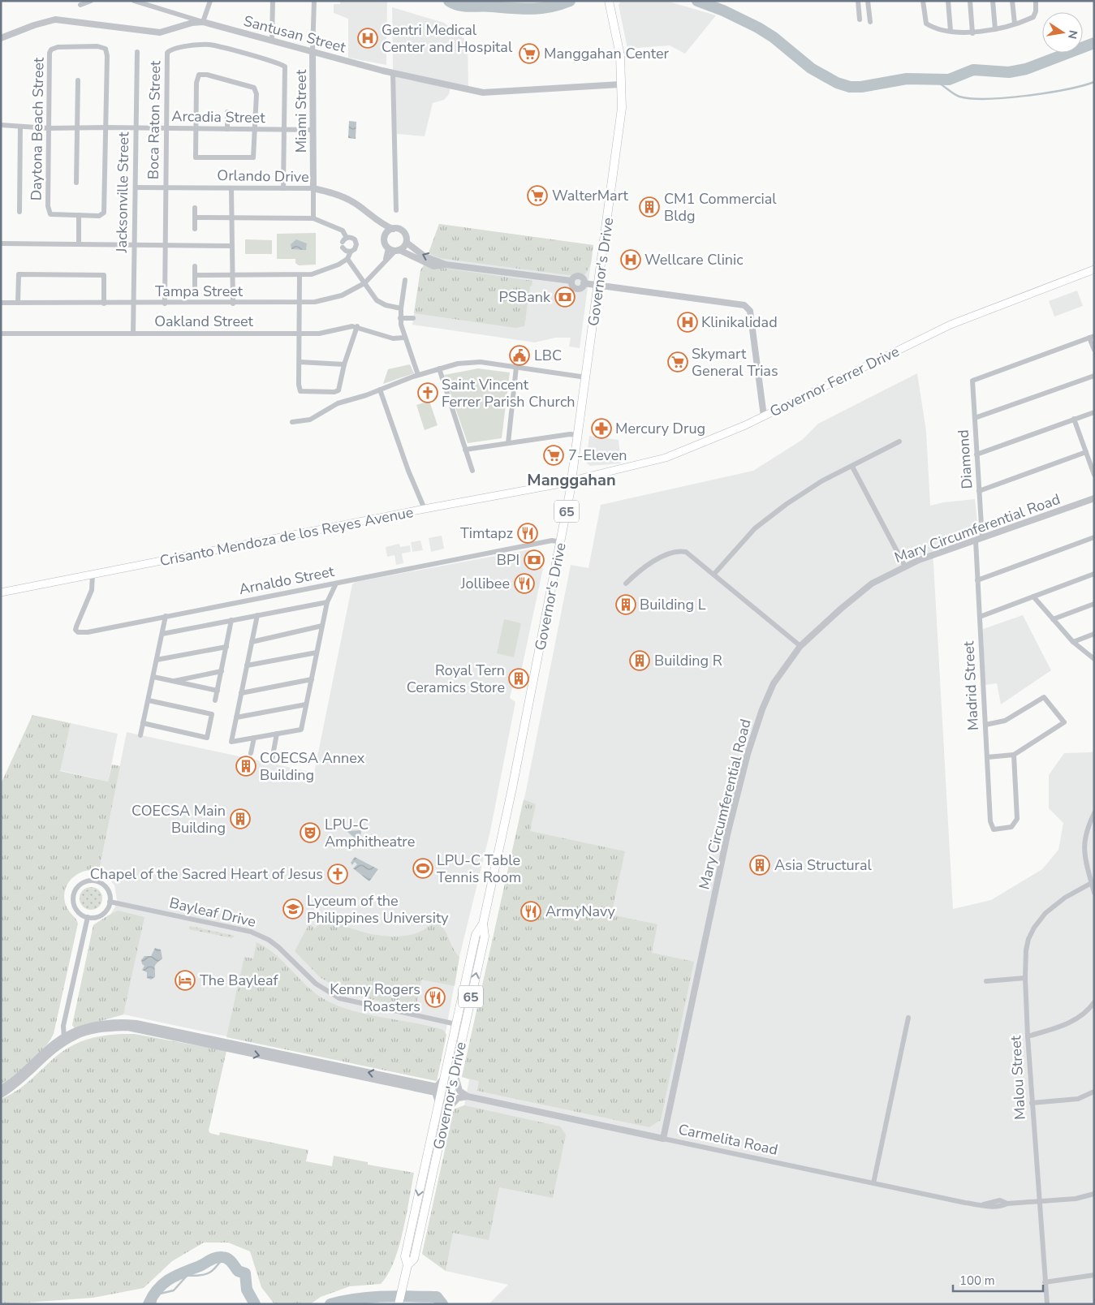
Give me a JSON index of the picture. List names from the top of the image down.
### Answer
{
  "streets": {
    "main road": [
      "Governor's Drive",
      "Governor Ferrer Drive",
      "65",
      "Crisanto Mendoza de los Reyes Avenue"
    ],
    "street": [
      "Santusan Street",
      "Miami Street",
      "Arcadia Street",
      "Boca Raton Street",
      "Daytona Beach Street",
      "Orlando Drive",
      "Jacksonville Street",
      "Tampa Street",
      "Oakland Street",
      "Diamond",
      "Mary Circumferential Road",
      "Arnaldo Street",
      "Madrid Street",
      "Bayleaf Drive",
      "Malou Street",
      "Carmelita Road"
    ]
  },
  "crossings": [
    ["Santusan Street", "Miami Street"],
    ["Santusan Street", "Governor's Drive"],
    ["Miami Street", "Arcadia Street"],
    ["Miami Street", "Orlando Drive"],
    ["Arcadia Street", "Boca Raton Street"],
    ["Arcadia Street", "Daytona Beach Street"],
    ["Arcadia Street", "Jacksonville Street"],
    ["Boca Raton Street", "Orlando Drive"],
    ["Boca Raton Street", "Tampa Street"],
    ["Orlando Drive", "Jacksonville Street"],
    ["Orlando Drive", "Tampa Street"],
    ["Jacksonville Street", "Tampa Street"],
    ["Jacksonville Street", "Oakland Street"],
    ["Governor's Drive", "Governor Ferrer Drive"],
    ["Governor's Drive", "Crisanto Mendoza de los Reyes Avenue"],
    ["Governor's Drive", "Arnaldo Street"],
    ["Governor's Drive", "Bayleaf Drive"],
    ["Governor Ferrer Drive", "Crisanto Mendoza de los Reyes Avenue"],
    ["Diamond", "Mary Circumferential Road"],
    ["Diamond", "Madrid Street"],
    ["Mary Circumferential Road", "Madrid Street"],
    ["Mary Circumferential Road", "Carmelita Road"],
    ["Crisanto Mendoza de los Reyes Avenue", "Arnaldo Street"],
    ["Malou Street", "Carmelita Road"]
  ],
  "districts": ["Manggahan"],
  "places": {
    "hospital": ["Gentri Medical Center and Hospital", "Wellcare Clinic", "Klinikalidad"],
    "supermarket": [
      "Manggahan Center",
      "WalterMart",
      "Skymart General Trias",
      "7-Eleven"
    ],
    "building": [
      "CM1 Commercial Bldg",
      "Building L",
      "Building R",
      "Royal Tern Ceramics Store",
      "COECSA Annex Building",
      "COECSA Main Building",
      "Asia Structural"
    ],
    "bank": ["PSBank", "BPI"],
    "public building": ["LBC"],
    "church": ["Saint Vincent Ferrer Parish Church", "Chapel of the Sacred Heart of Jesus"],
    "pharmacy": ["Mercury Drug"],
    "restaurant": [
      "Timtapz",
      "Jollibee",
      "ArmyNavy",
      "Kenny Rogers Roasters"
    ],
    "theatre": ["LPU-C Amphitheatre"],
    "sports": ["LPU-C Table Tennis Room"],
    "school or university": ["Lyceum of the Philippines University"],
    "hotel": ["The Bayleaf"]
  },
  "scale_bar": "100 m",
  "north": "right"
}
